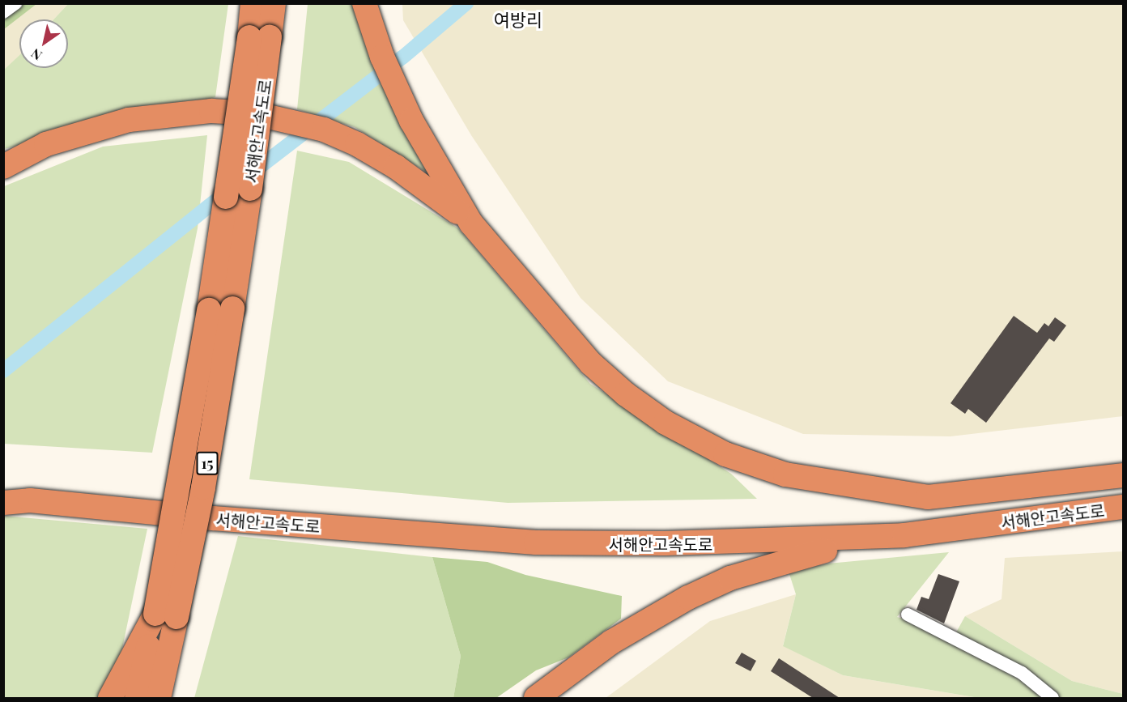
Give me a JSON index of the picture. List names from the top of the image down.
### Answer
{
  "streets": {
    "highway": ["서해안고속도로", "15"]
  },
  "districts": ["여방리"],
  "north": "bottom left"
}
